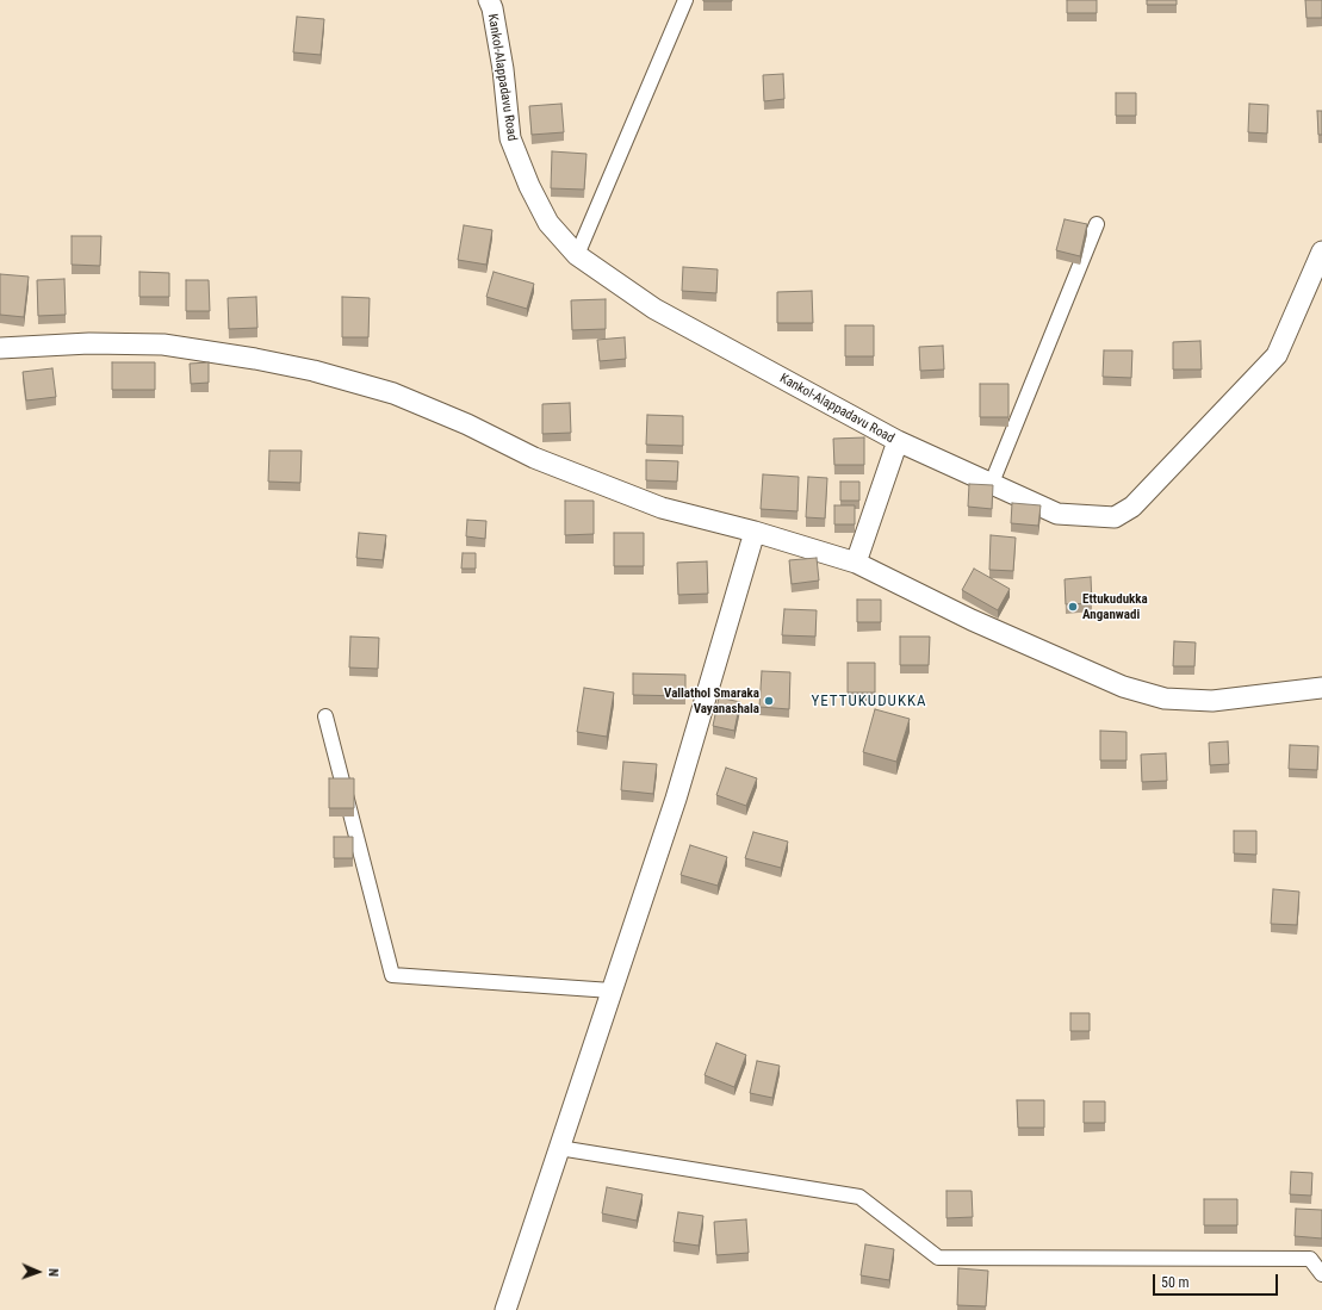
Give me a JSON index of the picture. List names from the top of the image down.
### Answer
{
  "streets": {
    "street": ["Kankol-Alappadavu Road"]
  },
  "districts": ["YETTUKUDUKKA"],
  "places": ["Ettukudukka Anganwadi", "Vallathol Smaraka Vayanashala"],
  "scale_bar": "50 m",
  "north": "right"
}
